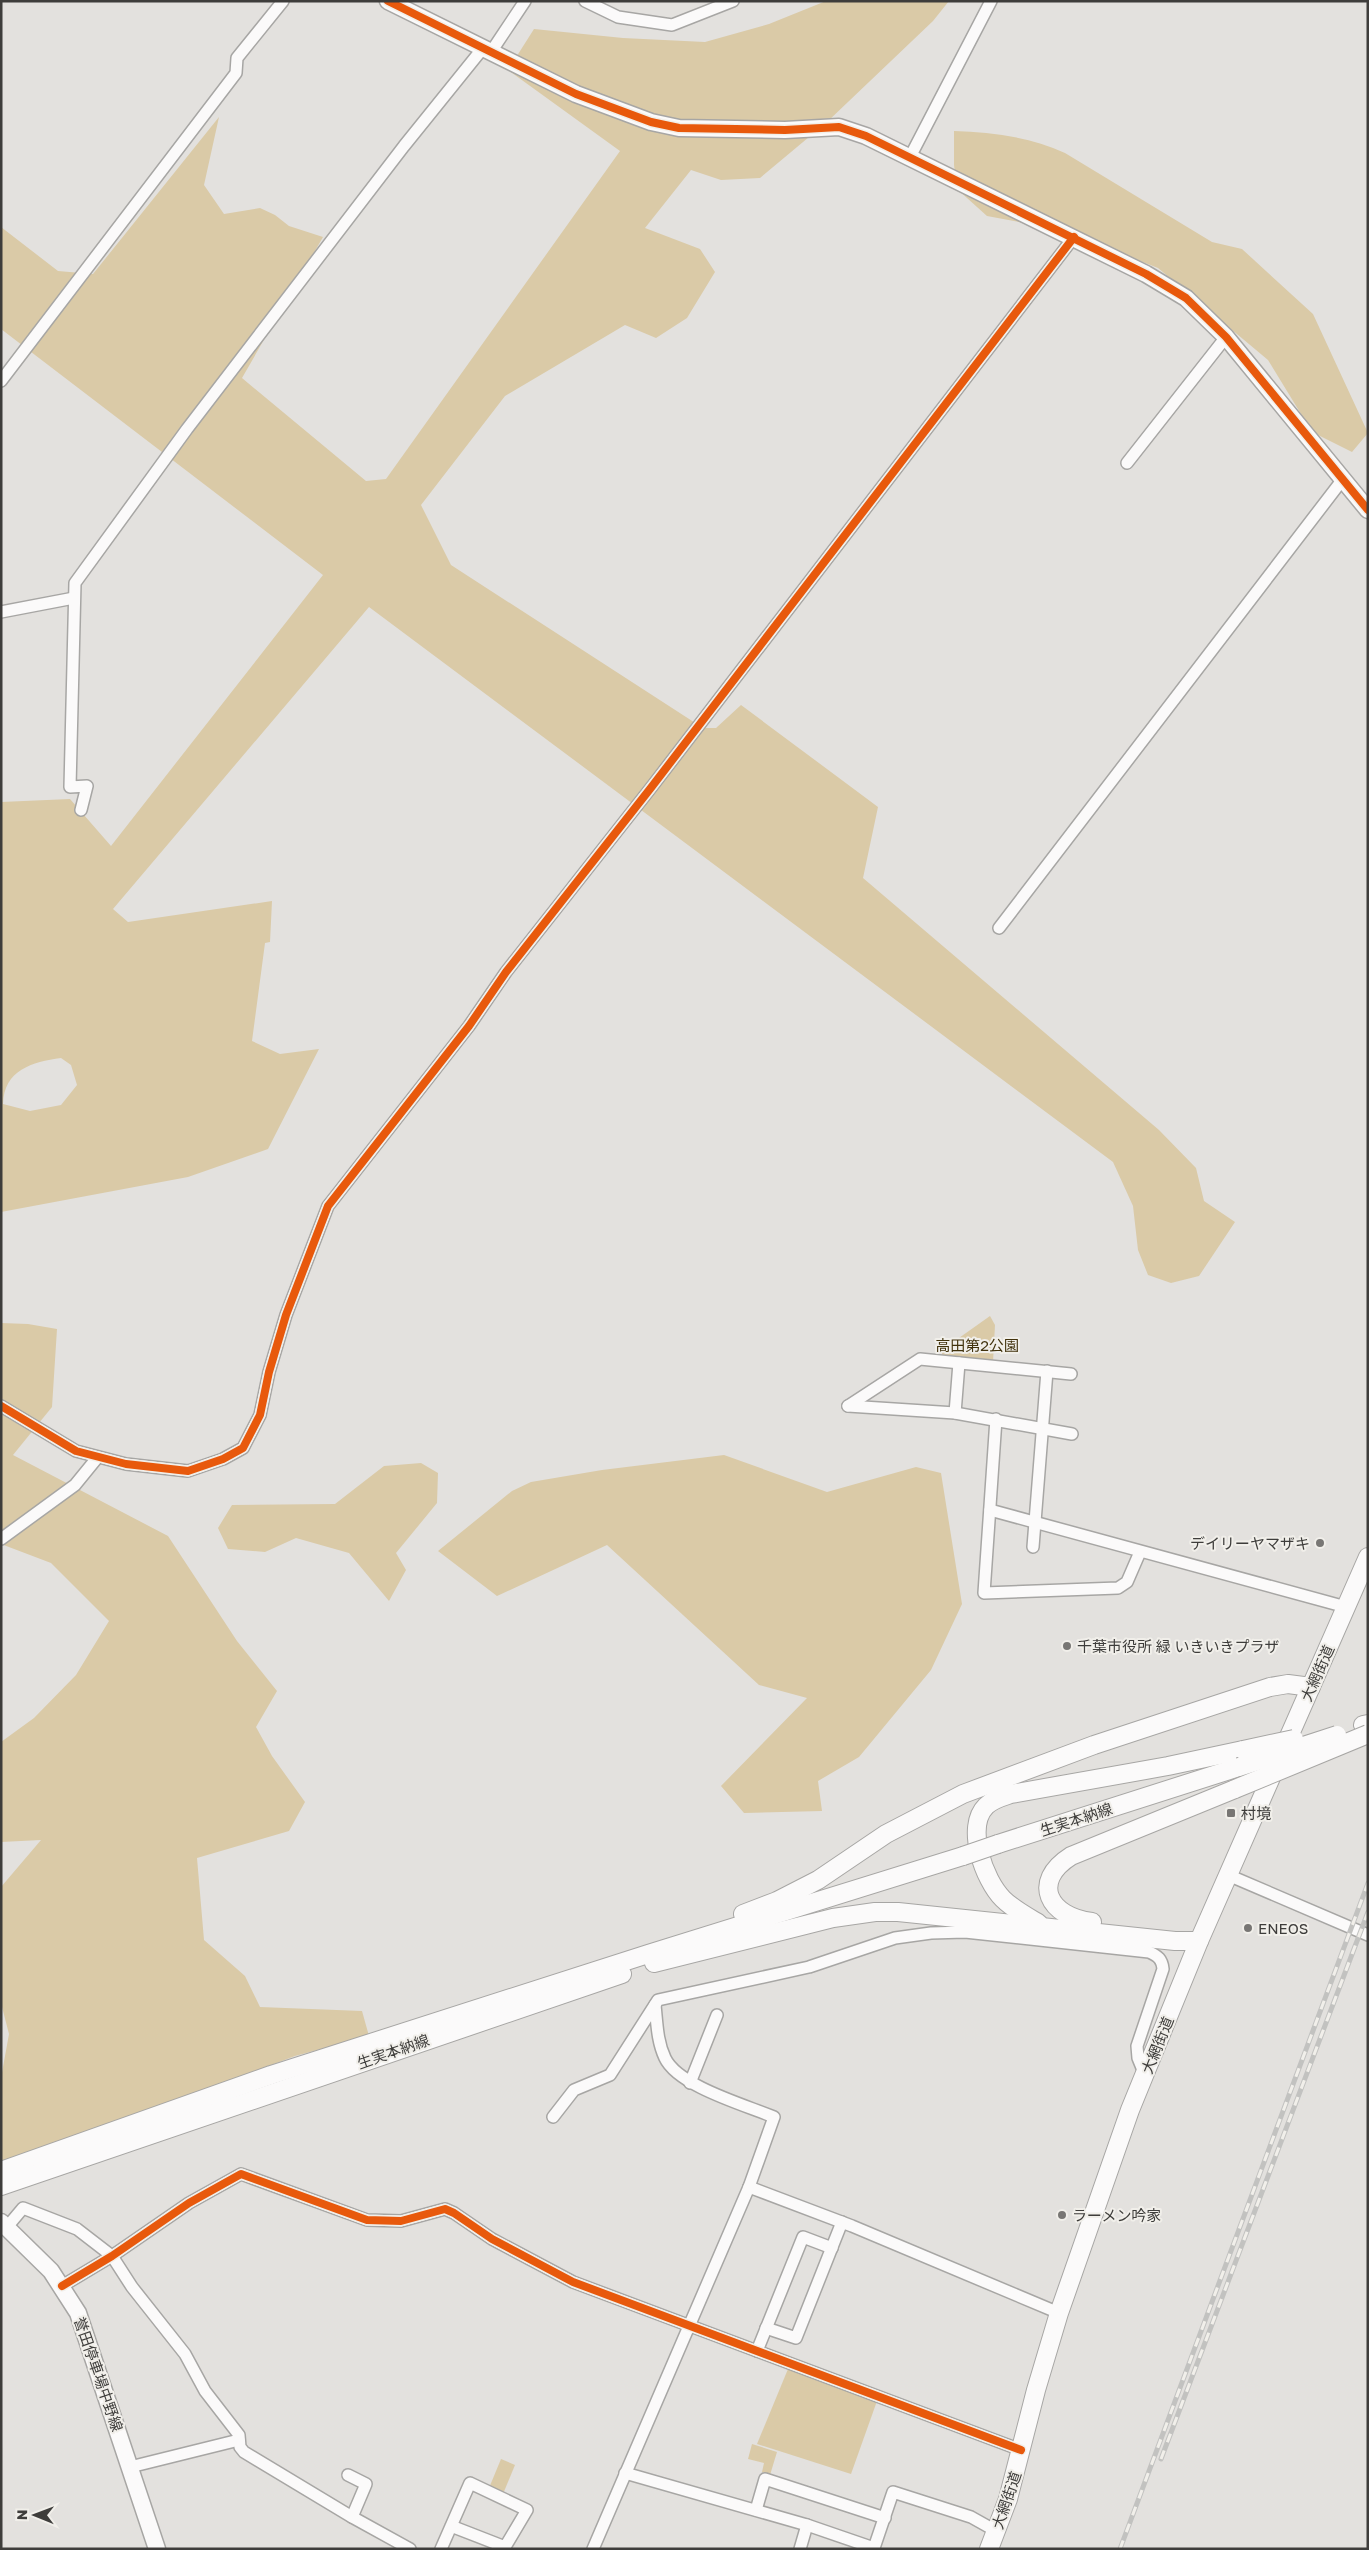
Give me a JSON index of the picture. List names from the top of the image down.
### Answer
{
  "streets": {
    "main road": ["大網街道", "生実本納線"],
    "street": ["誉田停車場中野線"]
  },
  "parks": ["高田第2公園"],
  "places": {
    "other": [
      "デイリーヤマザキ",
      "千葉市役所 緑 いきいきプラザ",
      "ENEOS",
      "ラーメン吟家"
    ],
    "transit": ["村境"]
  },
  "north": "left"
}
